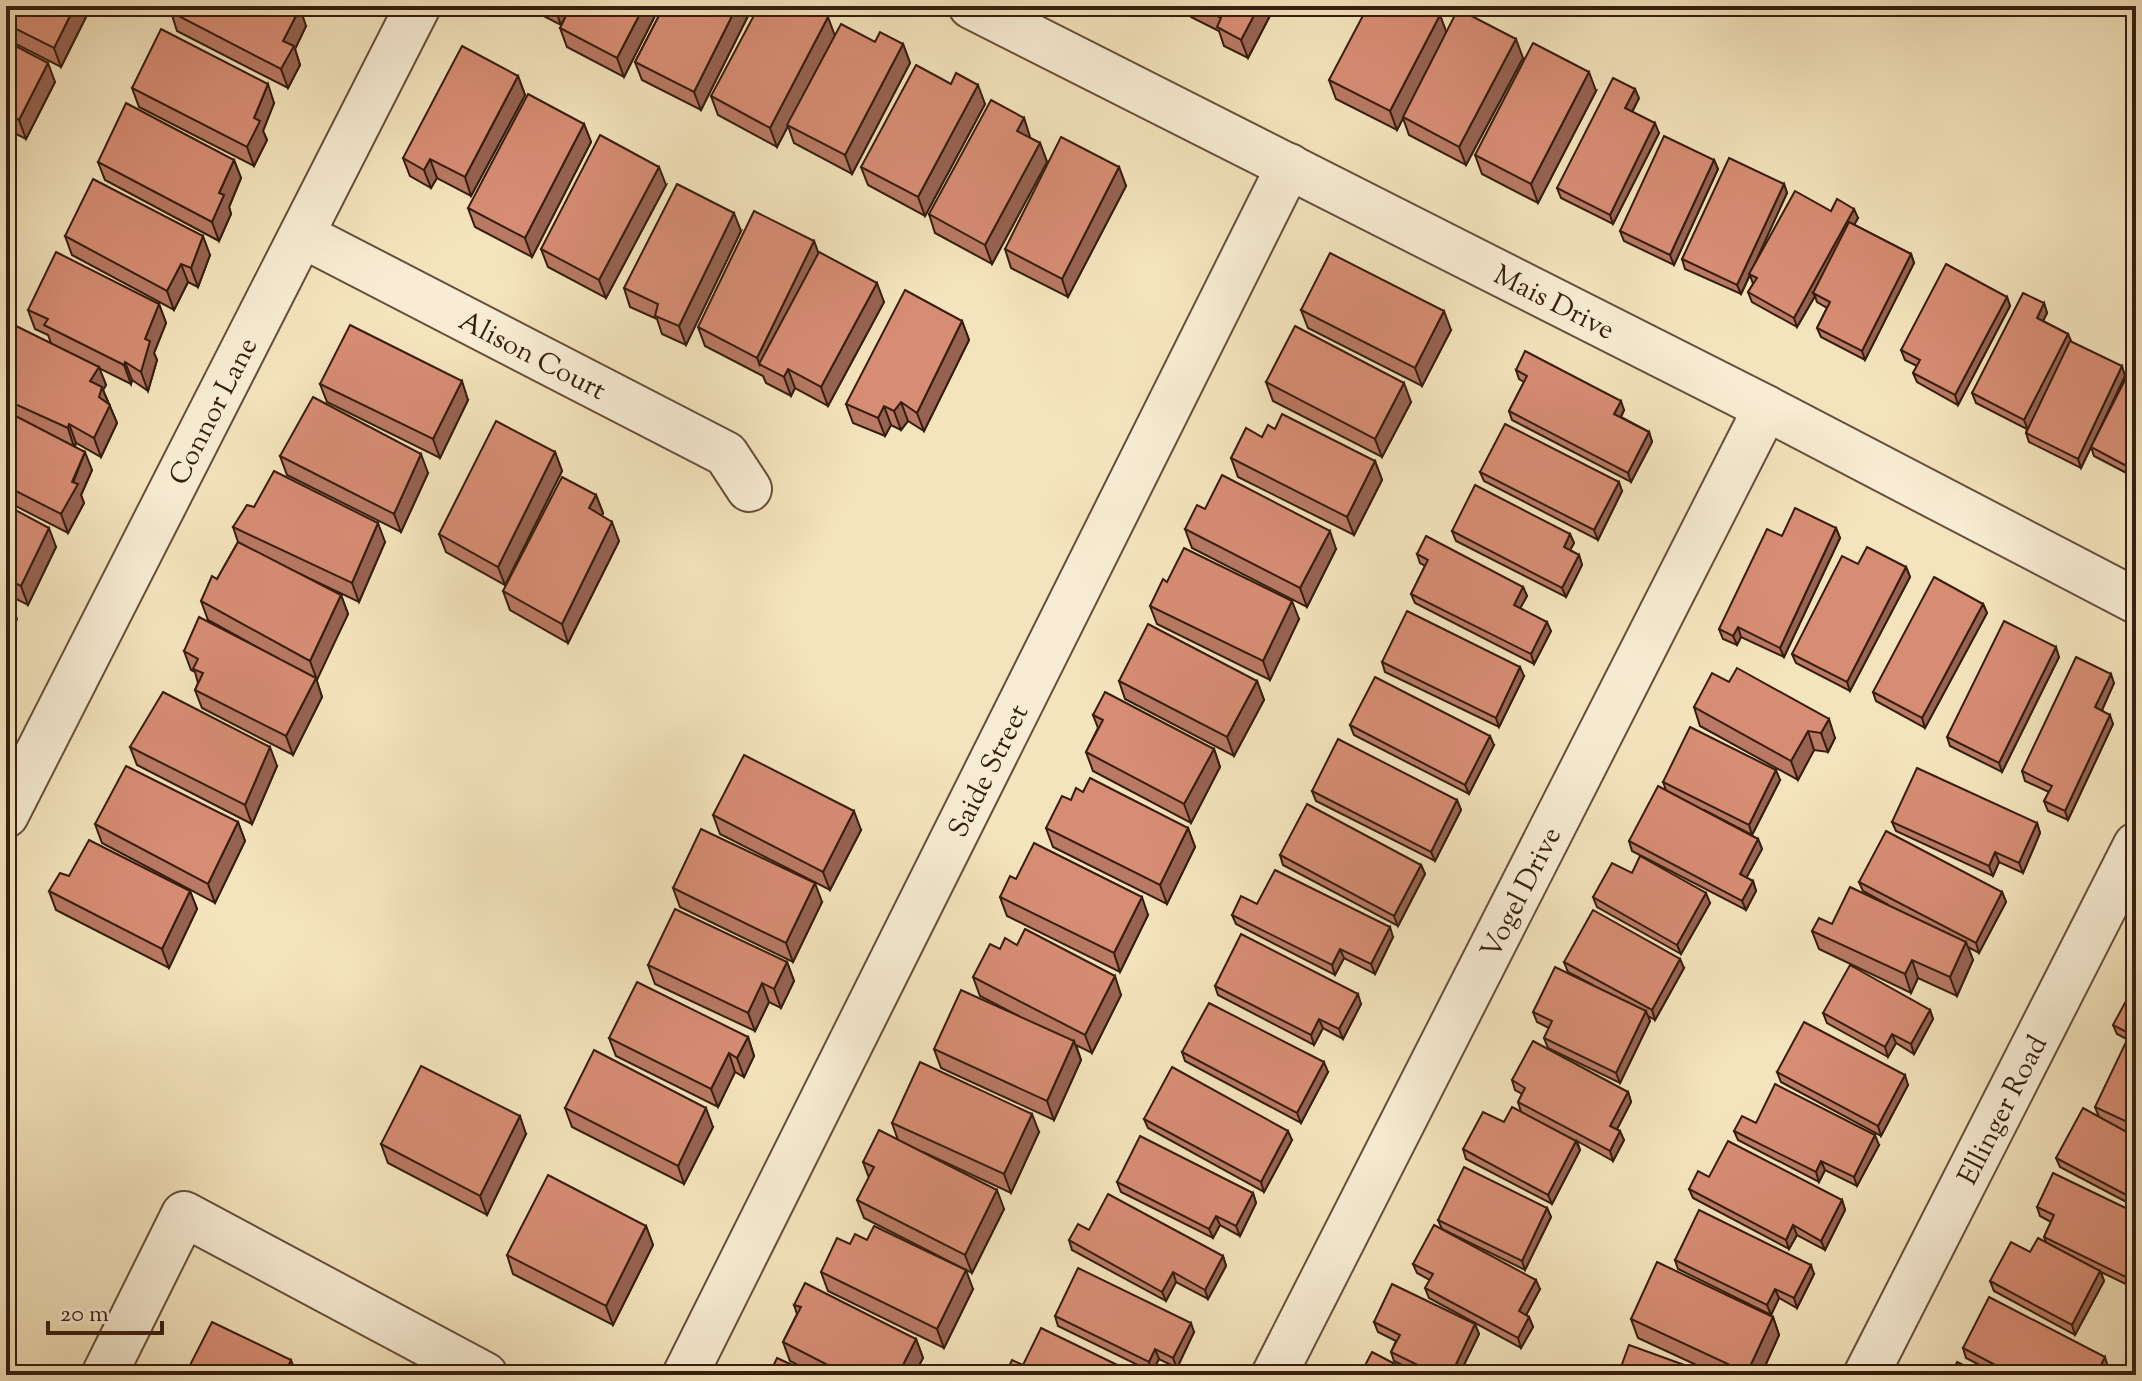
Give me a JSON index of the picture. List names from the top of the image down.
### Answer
{
  "streets": {
    "street": [
      "Mais Drive",
      "Alison Court",
      "Connor Lane",
      "Saide Street",
      "Vogel Drive",
      "Ellinger Road"
    ]
  },
  "crossings": [
    ["Mais Drive", "Saide Street"],
    ["Mais Drive", "Vogel Drive"],
    ["Alison Court", "Connor Lane"]
  ],
  "scale_bar": "20 m"
}
